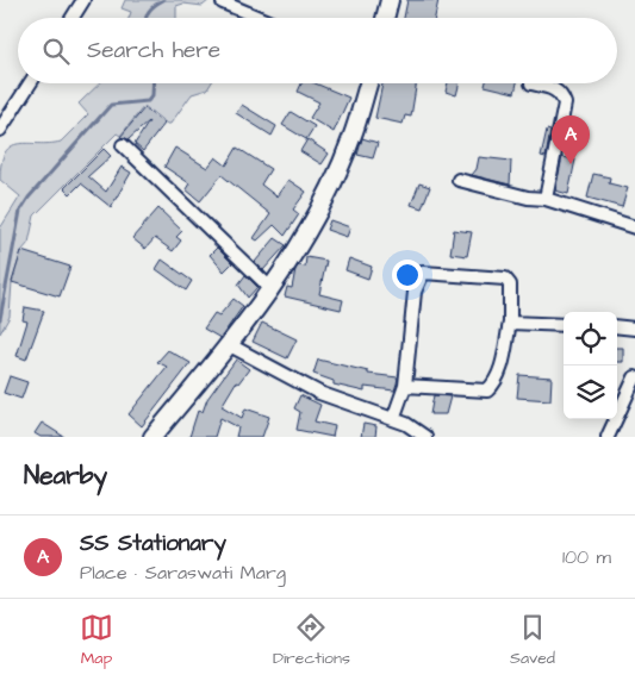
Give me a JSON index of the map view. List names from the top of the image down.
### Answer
{
  "page": {
    "search": "Search here",
    "pins": "A",
    "heading": "Nearby",
    "list": [
      {
        "mark": "A",
        "name": "SS Stationary",
        "note": "Place · Saraswati Marg",
        "value": "100 m"
      }
    ],
    "nav": ["Map", "Directions", "Saved"]
  }
}
